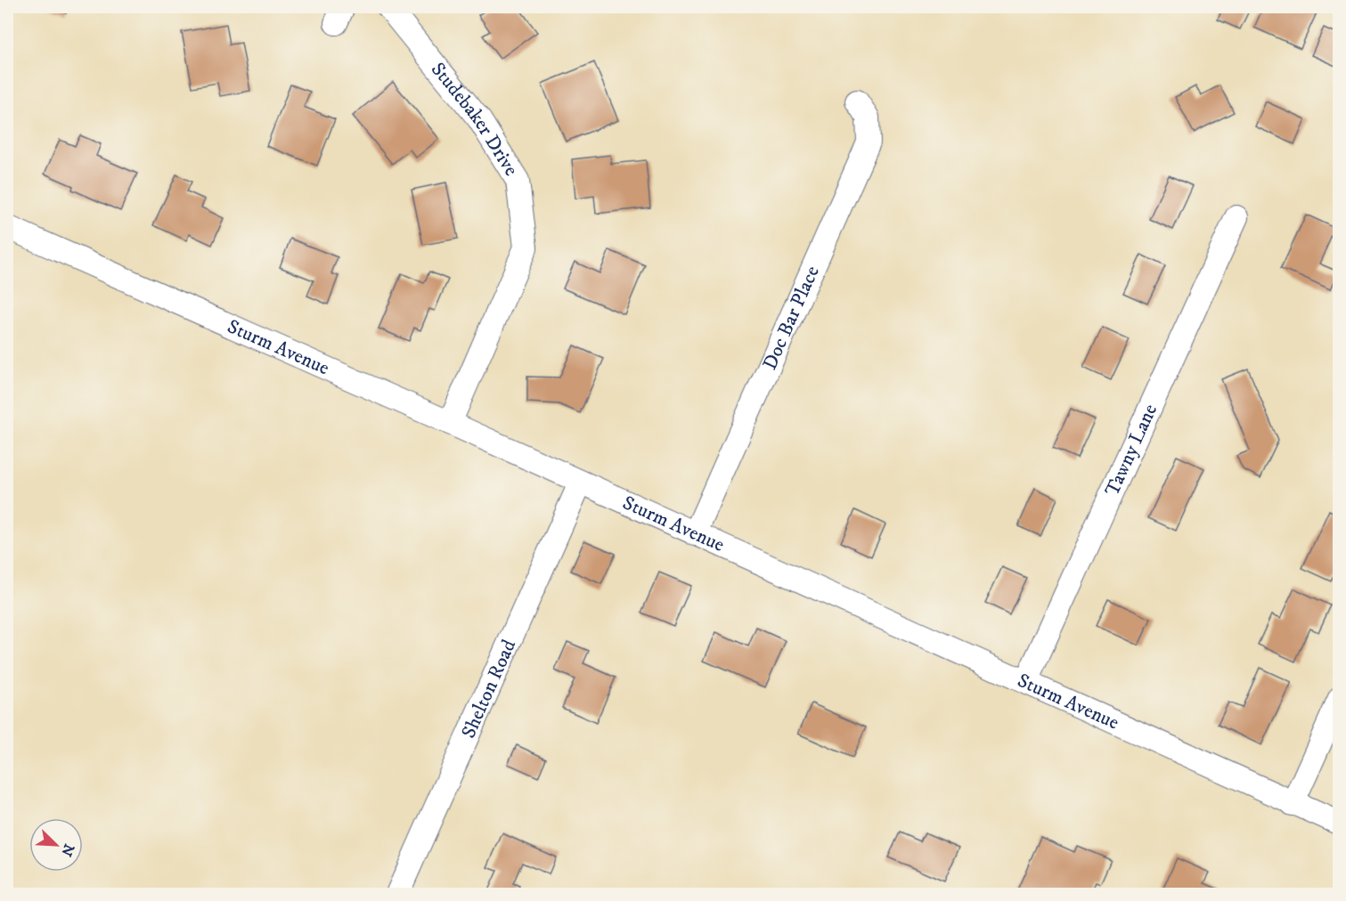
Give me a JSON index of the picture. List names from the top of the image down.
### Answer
{
  "streets": {
    "street": [
      "Studebaker Drive",
      "Doc Bar Place",
      "Sturm Avenue",
      "Tawny Lane",
      "Shelton Road"
    ]
  },
  "crossings": [
    ["Studebaker Drive", "Sturm Avenue"],
    ["Doc Bar Place", "Sturm Avenue"],
    ["Sturm Avenue", "Tawny Lane"],
    ["Sturm Avenue", "Shelton Road"]
  ],
  "north": "bottom right"
}
